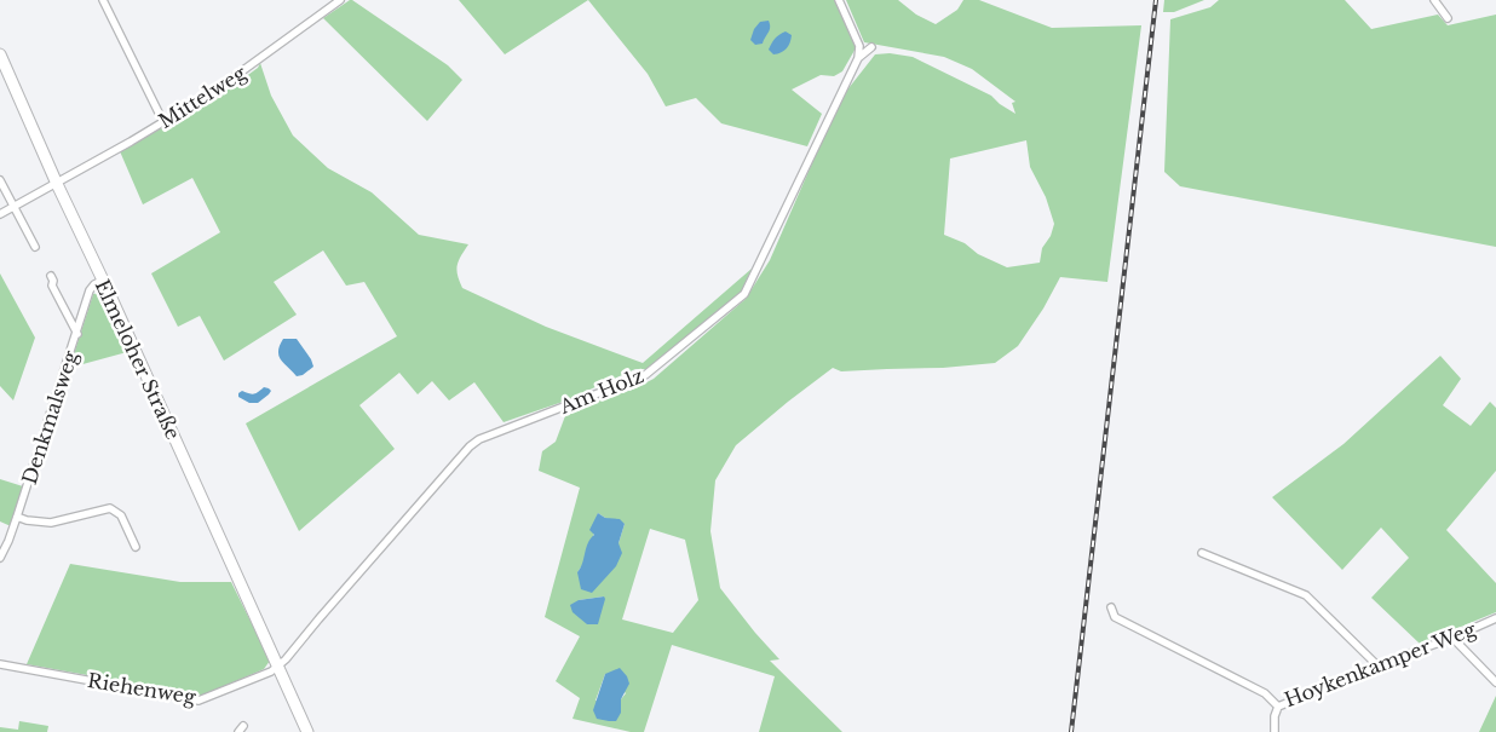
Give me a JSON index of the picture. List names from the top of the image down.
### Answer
{
  "streets": {
    "street": [
      "Mittelweg",
      "Elmeloher Straße",
      "Am Holz",
      "Denkmalsweg",
      "Hoykenkamper Weg",
      "Riehenweg"
    ]
  },
  "crossings": [
    ["Mittelweg", "Elmeloher Straße"],
    ["Elmeloher Straße", "Am Holz"],
    ["Elmeloher Straße", "Denkmalsweg"],
    ["Elmeloher Straße", "Riehenweg"],
    ["Am Holz", "Riehenweg"]
  ]
}
